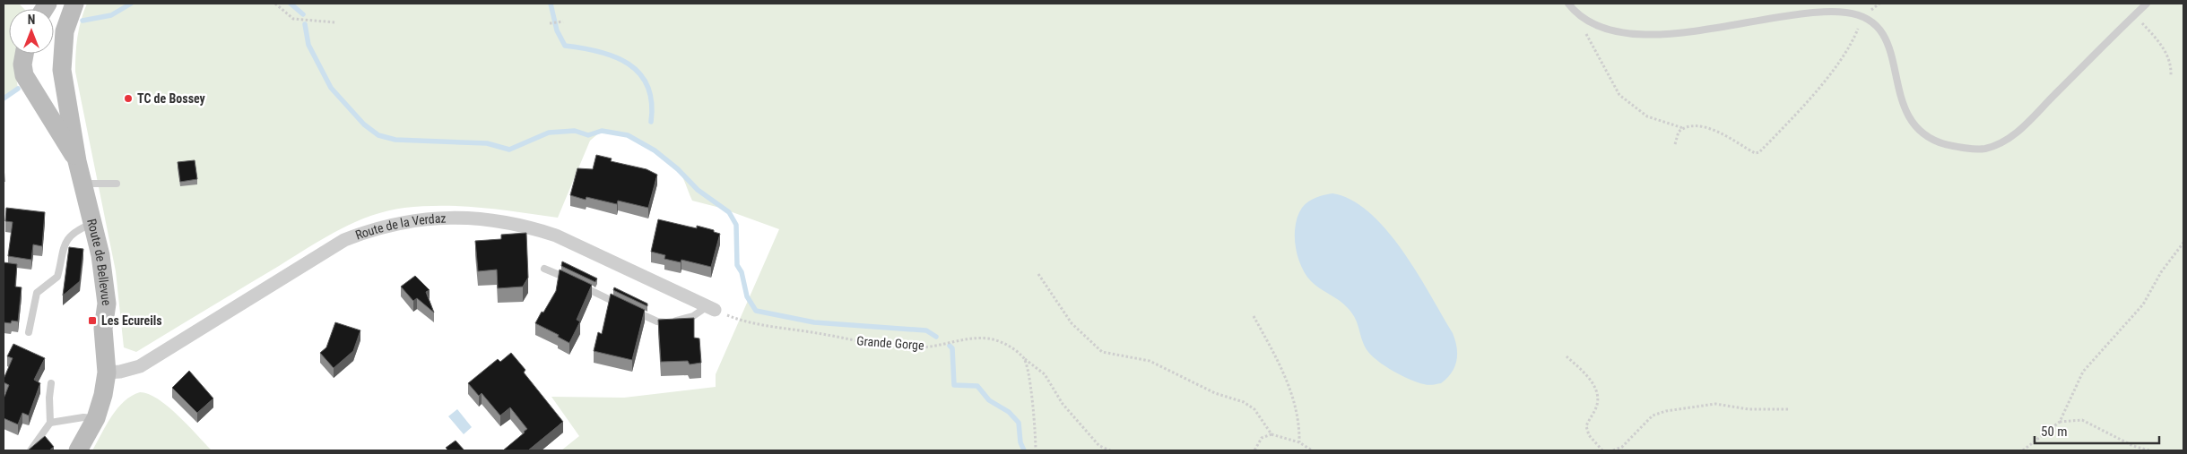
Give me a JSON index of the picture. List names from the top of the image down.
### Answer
{
  "streets": {
    "street": ["Route de la Verdaz", "Route de Bellevue"],
    "path": ["Grande Gorge"]
  },
  "crossings": [
    ["Route de la Verdaz", "Route de Bellevue"],
    ["Route de la Verdaz", "Grande Gorge"]
  ],
  "places": {
    "other": ["TC de Bossey"],
    "transit": ["Les Ecureils"]
  },
  "scale_bar": "50 m",
  "north": "top"
}
